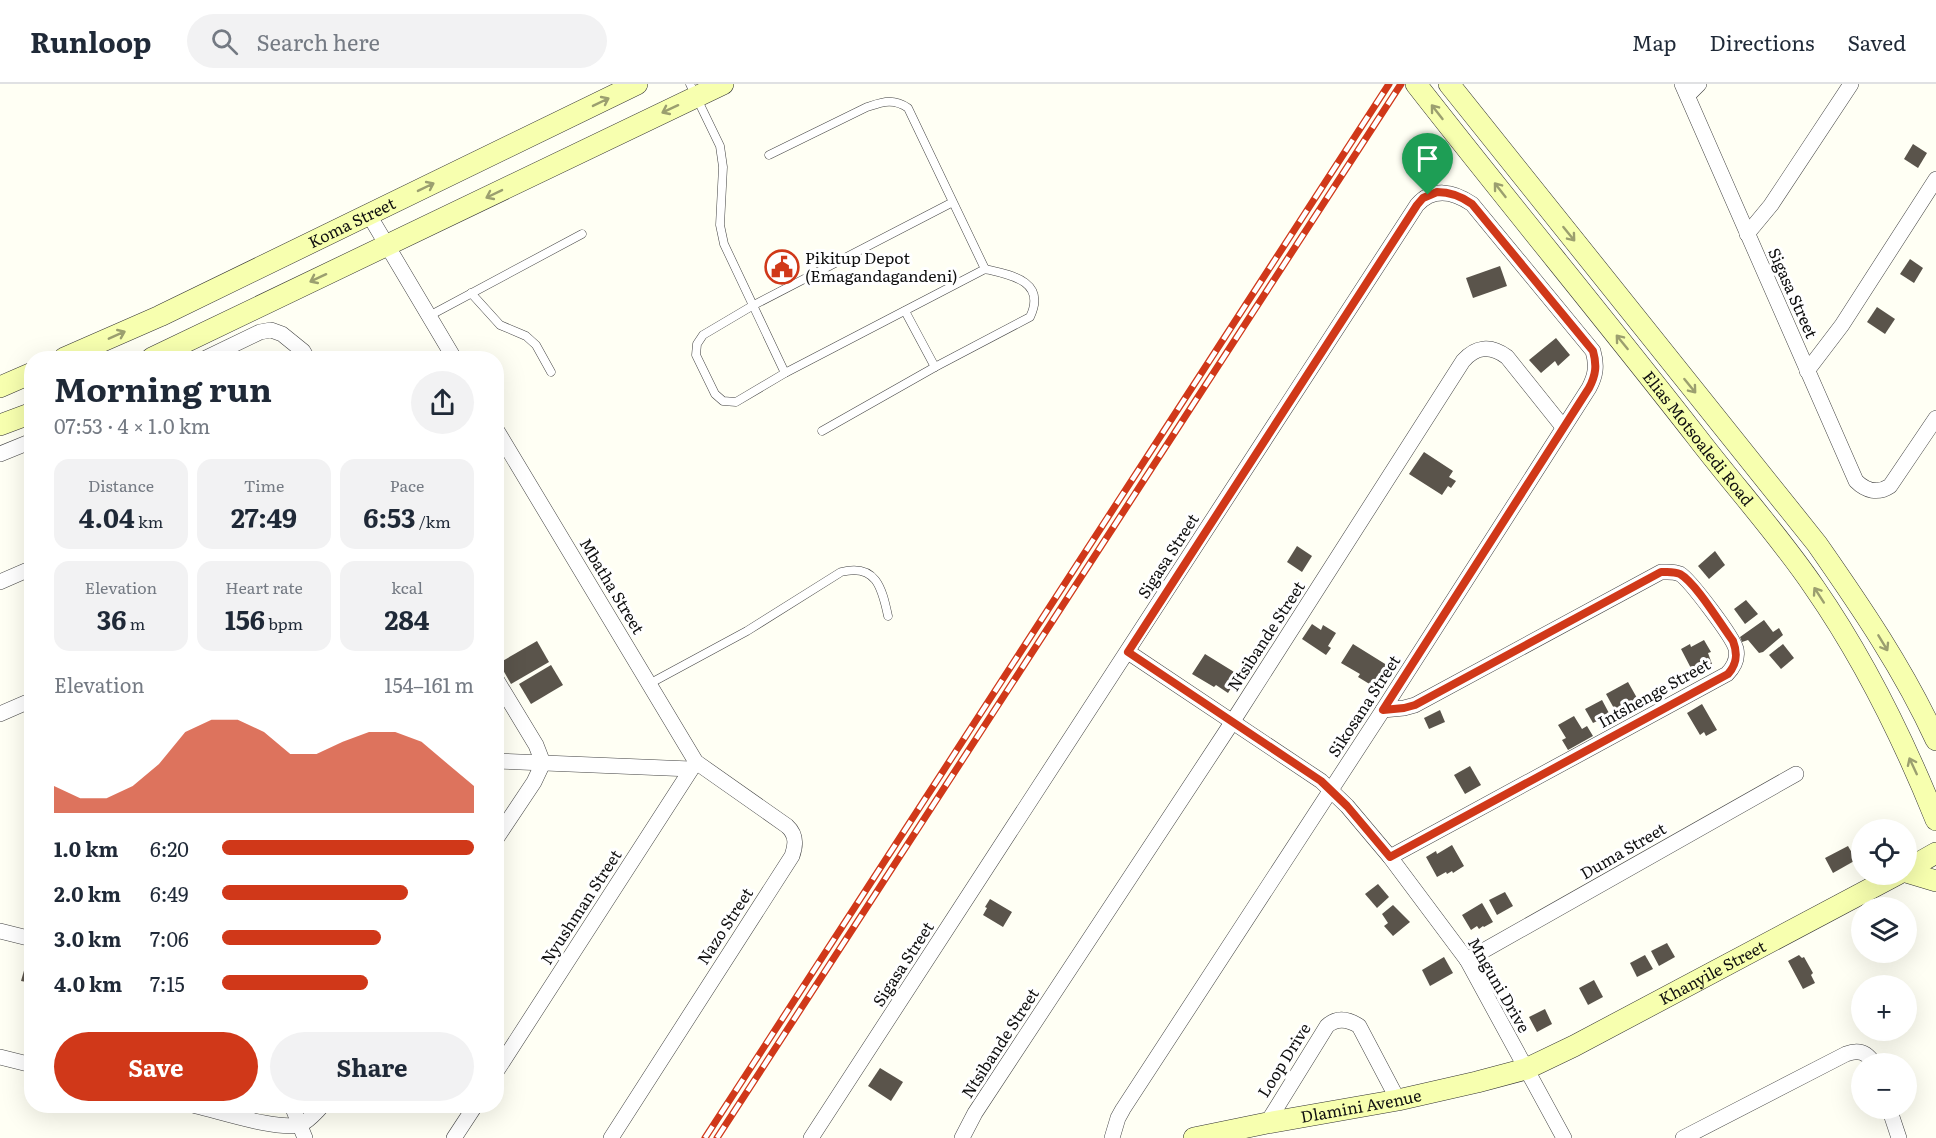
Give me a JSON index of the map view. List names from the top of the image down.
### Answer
{
  "streets": {
    "main road": [
      "Koma Street",
      "Elias Motsoaledi Road",
      "Khanyile Street",
      "Dlamini Avenue"
    ],
    "street": [
      "Sigasa Street",
      "Mbatha Street",
      "Ntsibande Street",
      "Intshenge Street",
      "Sikosana Street",
      "Duma Street",
      "Nyushman Street",
      "Nazo Street",
      "Mnguni Drive",
      "Loop Drive"
    ]
  },
  "crossings": [
    ["Sigasa Street", "Sikosana Street"],
    ["Sigasa Street", "Mnguni Drive"],
    ["Mbatha Street", "Nyushman Street"],
    ["Mbatha Street", "Nazo Street"],
    ["Ntsibande Street", "Sikosana Street"],
    ["Ntsibande Street", "Mnguni Drive"],
    ["Intshenge Street", "Sikosana Street"],
    ["Intshenge Street", "Mnguni Drive"],
    ["Sikosana Street", "Mnguni Drive"],
    ["Duma Street", "Mnguni Drive"],
    ["Nyushman Street", "Nazo Street"],
    ["Khanyile Street", "Mnguni Drive"],
    ["Khanyile Street", "Dlamini Avenue"],
    ["Mnguni Drive", "Dlamini Avenue"],
    ["Loop Drive", "Dlamini Avenue"]
  ],
  "places": {
    "public building": ["Pikitup Depot (Emagandagandeni)"]
  },
  "page": {
    "header": "Runloop",
    "search": "Search here",
    "nav": ["Map", "Directions", "Saved"],
    "heading": ["Morning run", "07:53 · 4 × 1.0 km"],
    "stats": [
      ["Distance", "4.04 km"],
      ["Time", "27:49"],
      ["Pace", "6:53 /km"],
      ["Elevation", "36 m"],
      ["Heart rate", "156 bpm"],
      ["kcal", "284"]
    ],
    "chart": ["Elevation", "154–161 m"],
    "map_buttons": ["+", "−"],
    "list": [
      {
        "name": "1.0 km",
        "note": "6:20"
      },
      {
        "name": "2.0 km",
        "note": "6:49"
      },
      {
        "name": "3.0 km",
        "note": "7:06"
      },
      {
        "name": "4.0 km",
        "note": "7:15"
      }
    ],
    "buttons": ["Save", "Share"]
  }
}
